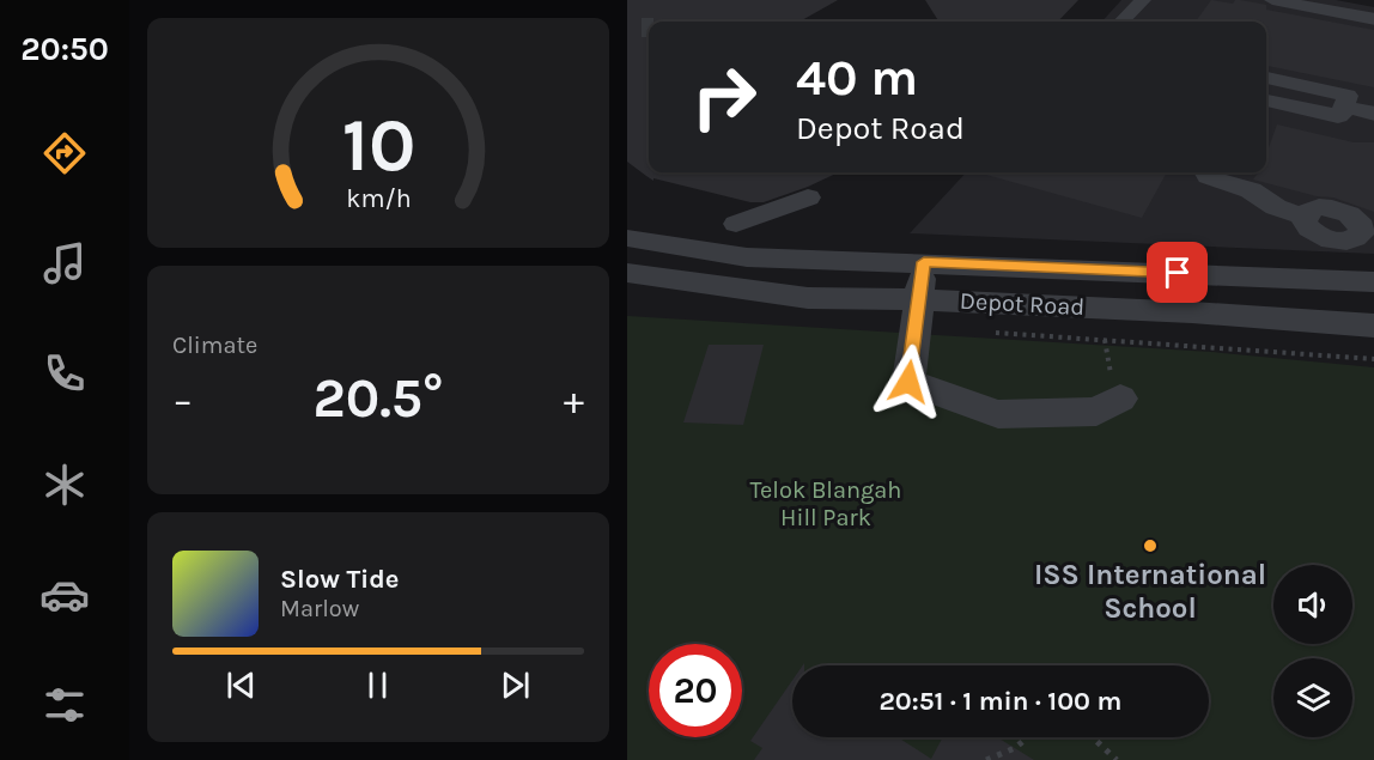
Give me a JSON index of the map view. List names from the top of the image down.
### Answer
{
  "streets": {
    "street": ["Depot Road"]
  },
  "parks": ["Telok Blangah Hill Park"],
  "places": ["ISS International School"],
  "page": {
    "tabs": "20:50",
    "turn": ["40 m", "Depot Road"],
    "tile": "Climate",
    "heat": ["−", "20.5°", "+"],
    "song": ["Slow Tide", "Marlow"],
    "limit": "20",
    "trip": "20:51 · 1 min · 100 m",
    "gauge": ["10", "km/h"]
  }
}
